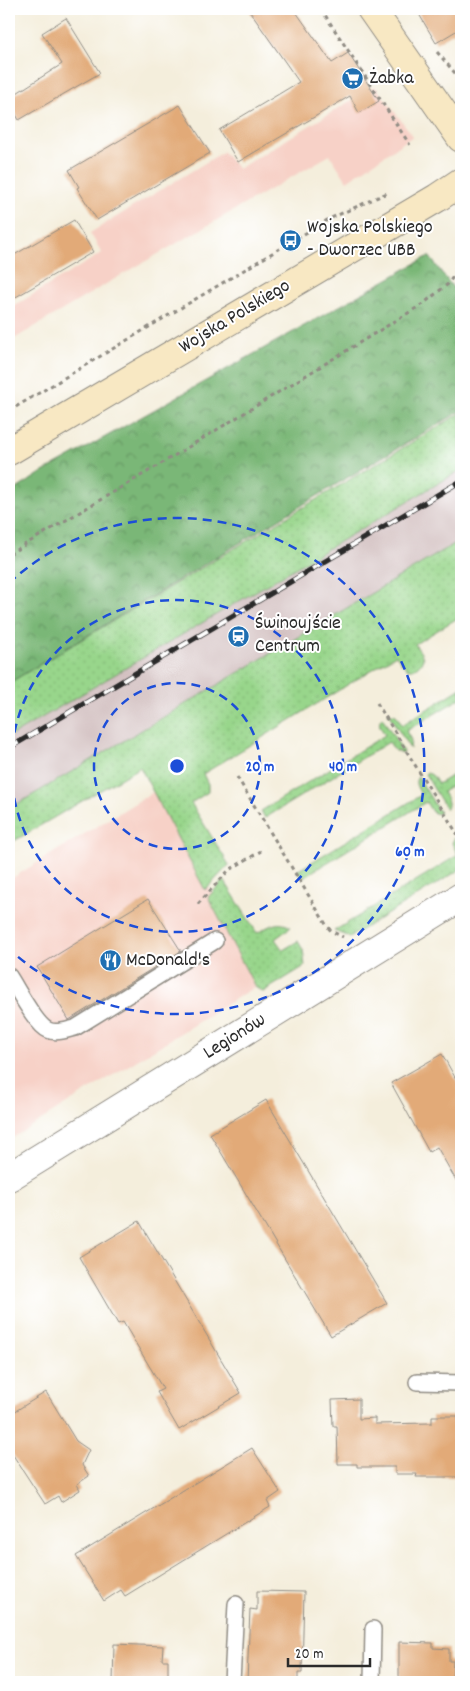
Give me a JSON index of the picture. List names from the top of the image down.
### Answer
{
  "streets": {
    "street": ["Wojska Polskiego", "Legionów"]
  },
  "places": {
    "supermarket": ["Żabka"],
    "bus stop": ["Wojska Polskiego - Dworzec UBB"],
    "station": ["Świnoujście Centrum"],
    "restaurant": ["McDonald's"]
  },
  "scale_bar": "20 m",
  "rings": ["20 m", "40 m", "60 m"]
}
